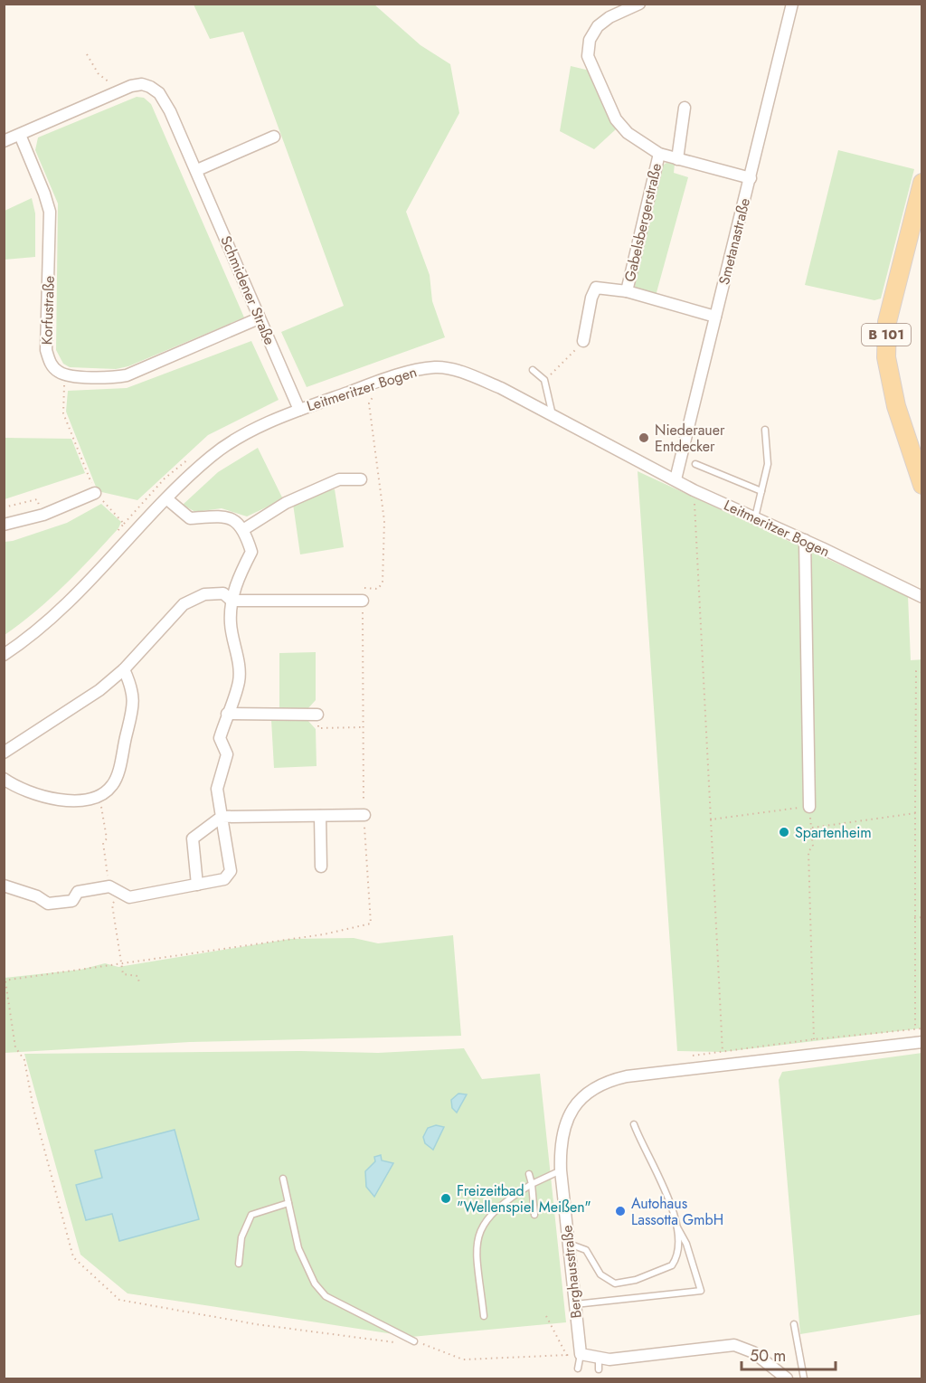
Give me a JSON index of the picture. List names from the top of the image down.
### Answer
{
  "streets": {
    "main road": ["B 101"],
    "street": [
      "Gabelsbergerstraße",
      "Smetanastraße",
      "Schmidener Straße",
      "Korfustraße",
      "Leitmeritzer Bogen",
      "Berghausstraße"
    ]
  },
  "crossings": [
    ["Gabelsbergerstraße", "Smetanastraße"],
    ["Smetanastraße", "Leitmeritzer Bogen"],
    ["Schmidener Straße", "Korfustraße"],
    ["Schmidener Straße", "Leitmeritzer Bogen"]
  ],
  "places": [
    "Niederauer Entdecker",
    "Spartenheim",
    "Freizeitbad \"Wellenspiel Meißen\"",
    "Autohaus Lassotta GmbH"
  ],
  "scale_bar": "50 m"
}
